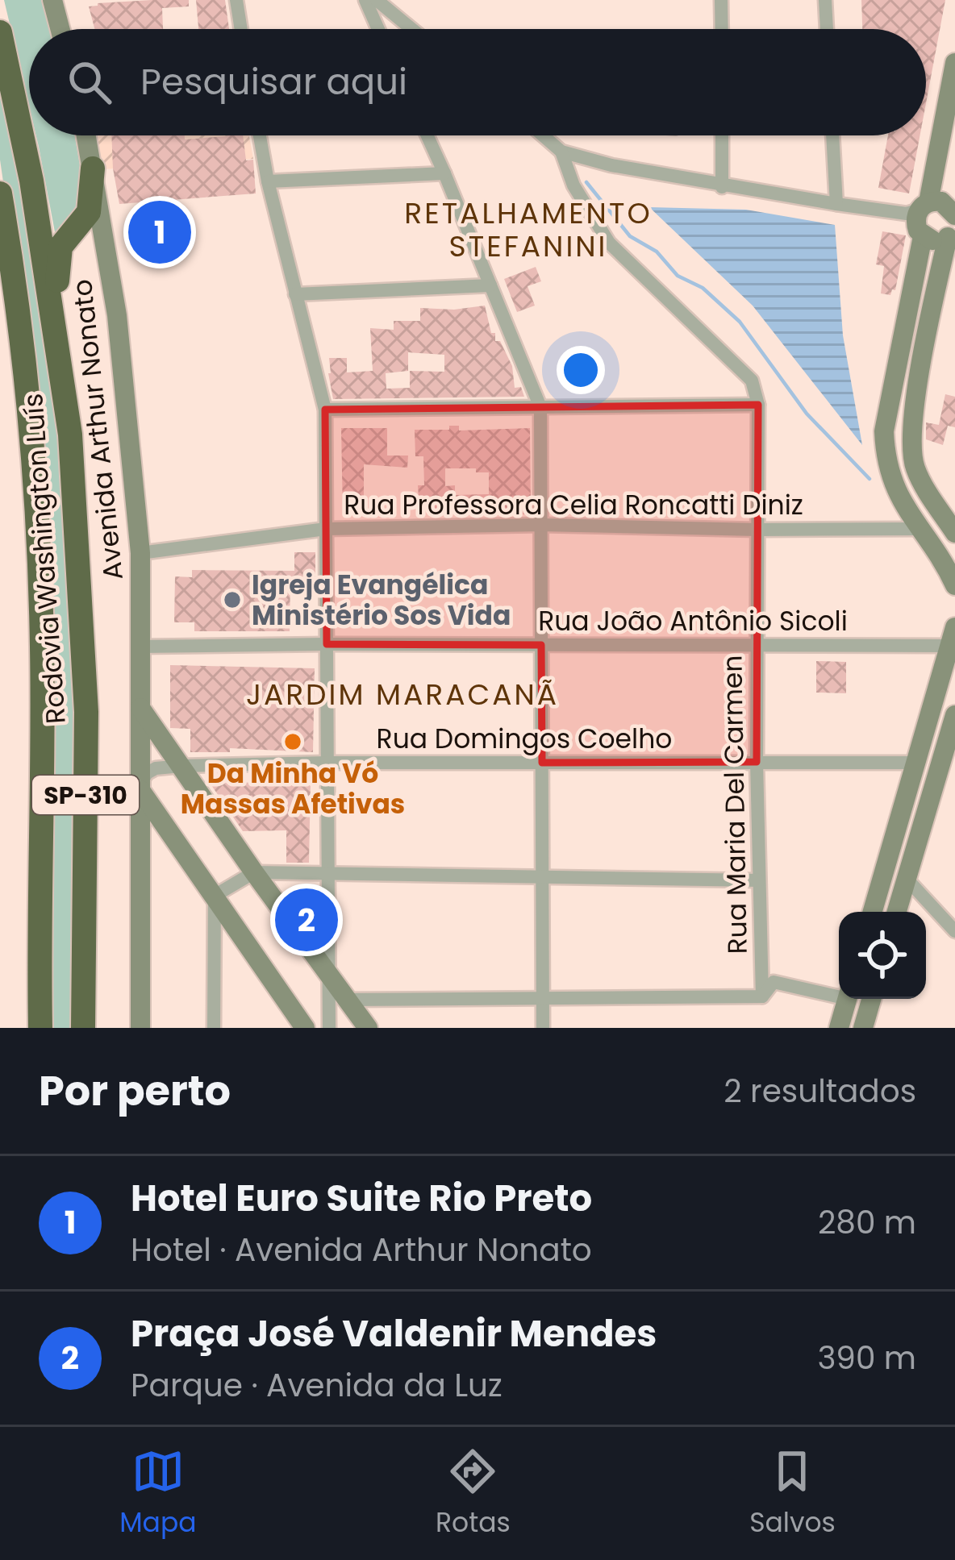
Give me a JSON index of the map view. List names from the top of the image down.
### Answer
{
  "streets": {
    "highway": ["Rodovia Washington Luís", "SP-310"],
    "main road": ["Avenida Arthur Nonato"],
    "street": [
      "Rua Professora Celia Roncatti Diniz",
      "Rua João Antônio Sicoli",
      "Rua Domingos Coelho",
      "Rua Maria Del Carmen"
    ]
  },
  "crossings": [
    ["Avenida Arthur Nonato", "Rua Professora Celia Roncatti Diniz"],
    ["Avenida Arthur Nonato", "Rua João Antônio Sicoli"],
    ["Avenida Arthur Nonato", "Rua Domingos Coelho"],
    ["Rua Professora Celia Roncatti Diniz", "Rua Maria Del Carmen"],
    ["Rua João Antônio Sicoli", "Rua Maria Del Carmen"],
    ["Rua Domingos Coelho", "Rua Maria Del Carmen"]
  ],
  "districts": ["RETALHAMENTO STEFANINI", "JARDIM MARACANÃ"],
  "places": ["Igreja Evangélica Ministério Sos Vida", "Da Minha Vó Massas Afetivas"],
  "page": {
    "search": "Pesquisar aqui",
    "pins": ["1", "2"],
    "heading": ["Por perto", "2 resultados"],
    "list": [
      {
        "mark": "1",
        "name": "Hotel Euro Suite Rio Preto",
        "note": "Hotel · Avenida Arthur Nonato",
        "value": "280 m"
      },
      {
        "mark": "2",
        "name": "Praça José Valdenir Mendes",
        "note": "Parque · Avenida da Luz",
        "value": "390 m"
      }
    ],
    "nav": ["Mapa", "Rotas", "Salvos"]
  }
}
